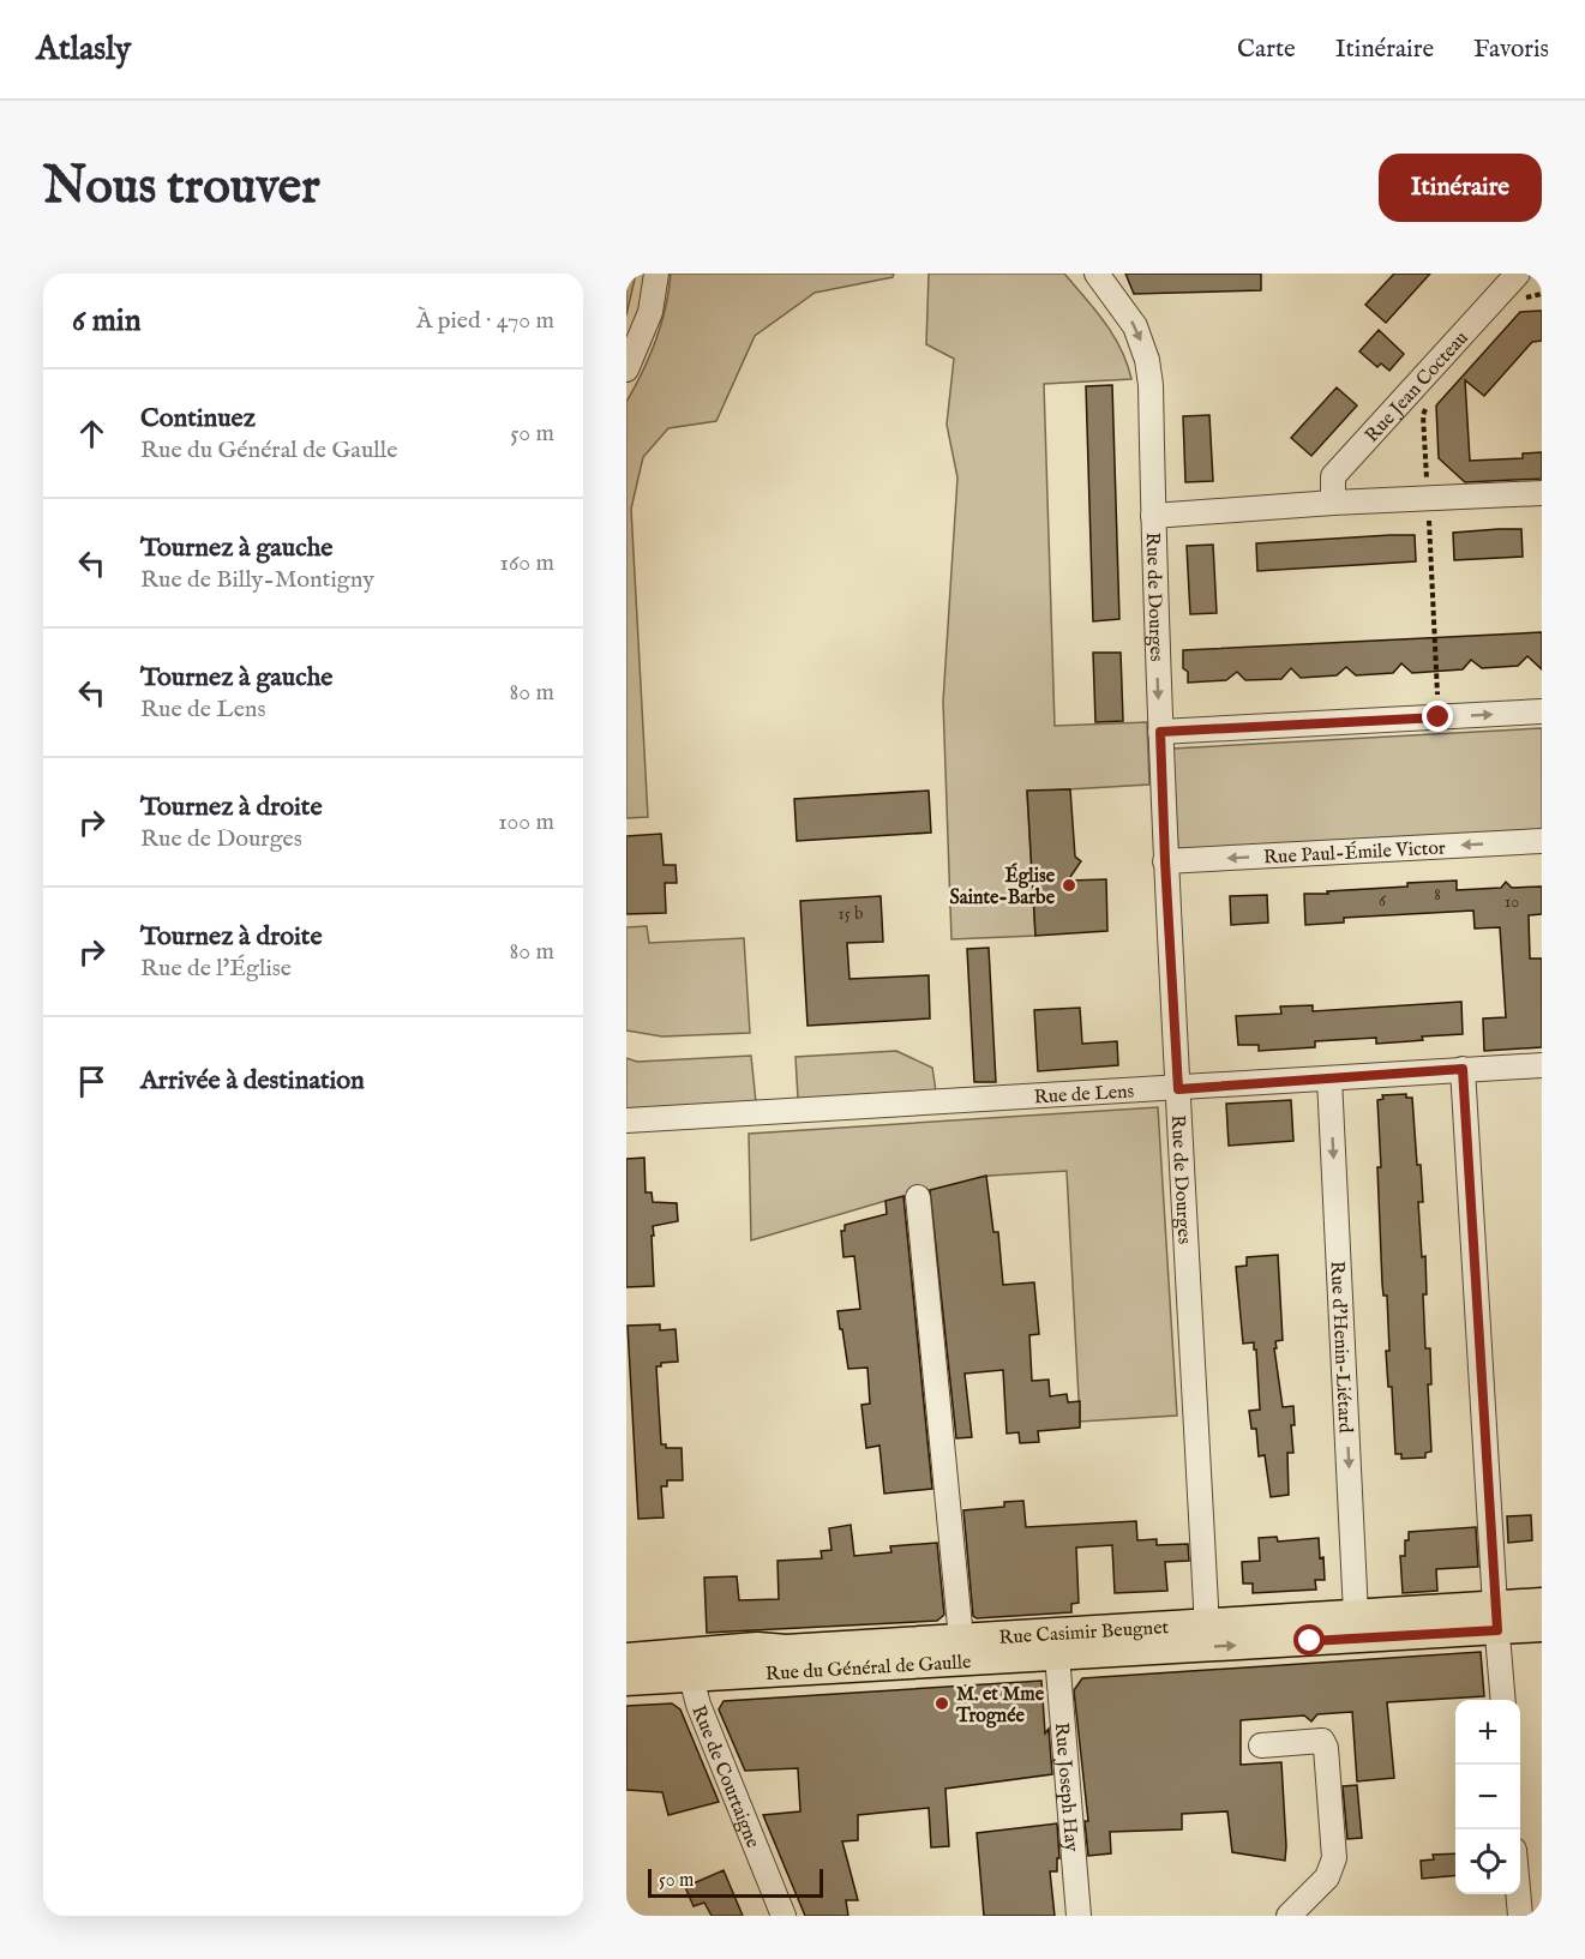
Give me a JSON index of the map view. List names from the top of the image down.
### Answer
{
  "streets": {
    "main road": ["Rue Casimir Beugnet", "Rue du Général de Gaulle"],
    "street": [
      "Rue Jean Cocteau",
      "Rue de Dourges",
      "Rue Paul-Émile Victor",
      "Rue de Lens",
      "Rue d'Henin-Liétard",
      "Rue de Courtaigne",
      "Rue Joseph Hay"
    ]
  },
  "crossings": [
    ["Rue de Dourges", "Rue Paul-Émile Victor"],
    ["Rue de Dourges", "Rue de Lens"],
    ["Rue de Dourges", "Rue Casimir Beugnet"],
    ["Rue de Lens", "Rue d'Henin-Liétard"],
    ["Rue d'Henin-Liétard", "Rue Casimir Beugnet"],
    ["Rue Casimir Beugnet", "Rue du Général de Gaulle"],
    ["Rue Casimir Beugnet", "Rue de Courtaigne"],
    ["Rue du Général de Gaulle", "Rue de Courtaigne"],
    ["Rue du Général de Gaulle", "Rue Joseph Hay"]
  ],
  "one_way": ["Rue du Général de Gaulle"],
  "places": ["Église Sainte-Barbe", "M. et Mme Trognée"],
  "house_numbers": [
    "8",
    "6",
    "10",
    "15 b"
  ],
  "scale_bar": "50 m",
  "page": {
    "header": "Atlasly",
    "nav": ["Carte", "Itinéraire", "Favoris"],
    "buttons": "Itinéraire",
    "title": "Nous trouver",
    "heading": ["6 min", "À pied · 470 m"],
    "list": [
      ["Continuez", "Rue du Général de Gaulle", "50 m"],
      ["Tournez à gauche", "Rue de Billy-Montigny", "160 m"],
      ["Tournez à gauche", "Rue de Lens", "80 m"],
      ["Tournez à droite", "Rue de Dourges", "100 m"],
      ["Tournez à droite", "Rue de l'Église", "80 m"],
      "Arrivée à destination"
    ],
    "map_buttons": ["+", "−"],
    "scale": "50 m"
  }
}
